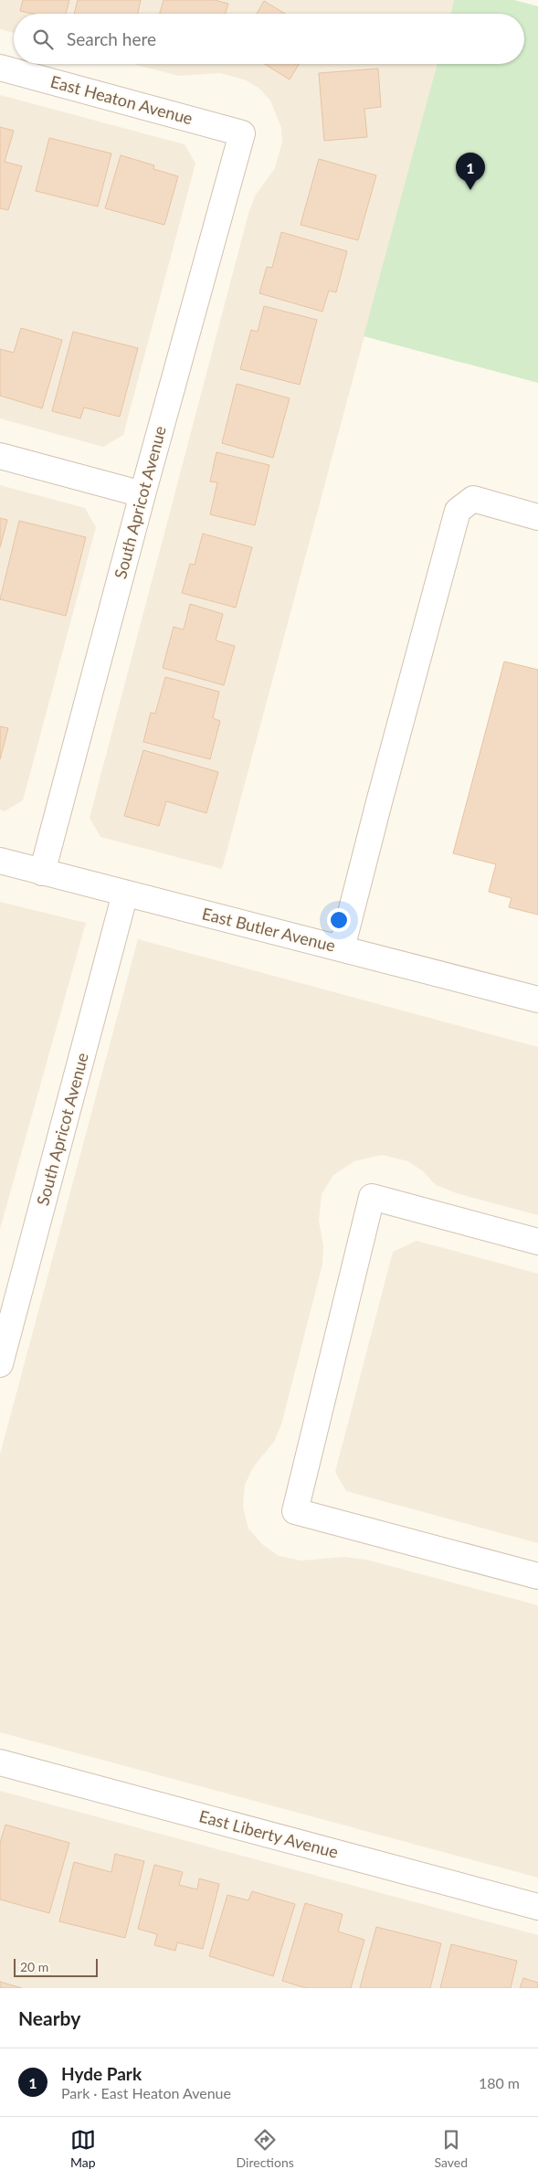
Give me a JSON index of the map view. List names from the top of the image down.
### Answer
{
  "streets": {
    "street": [
      "East Heaton Avenue",
      "South Apricot Avenue",
      "East Butler Avenue",
      "East Liberty Avenue"
    ]
  },
  "crossings": [
    ["East Heaton Avenue", "South Apricot Avenue"],
    ["South Apricot Avenue", "East Butler Avenue"]
  ],
  "scale_bar": "20 m",
  "page": {
    "search": "Search here",
    "pins": "1",
    "scale": "20 m",
    "heading": "Nearby",
    "list": [
      {
        "mark": "1",
        "name": "Hyde Park",
        "note": "Park · East Heaton Avenue",
        "value": "180 m"
      }
    ],
    "nav": ["Map", "Directions", "Saved"]
  }
}
